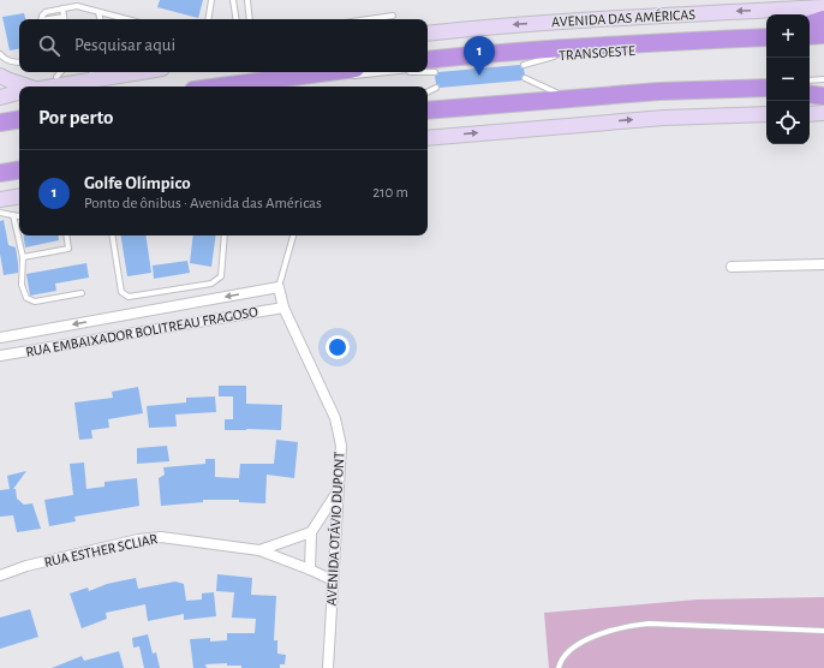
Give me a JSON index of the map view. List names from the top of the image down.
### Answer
{
  "streets": {
    "highway": ["AVENIDA DAS AMÉRICAS"],
    "street": ["RUA EMBAIXADOR BOLITREAU FRAGOSO", "AVENIDA OTÁVIO DUPONT", "RUA ESTHER SCLIAR"],
    "lane": ["TRANSOESTE"]
  },
  "crossings": [
    ["RUA EMBAIXADOR BOLITREAU FRAGOSO", "AVENIDA OTÁVIO DUPONT"],
    ["AVENIDA OTÁVIO DUPONT", "RUA ESTHER SCLIAR"]
  ],
  "page": {
    "map_buttons": ["+", "−"],
    "search": "Pesquisar aqui",
    "pins": "1",
    "heading": "Por perto",
    "list": [
      {
        "mark": "1",
        "name": "Golfe Olímpico",
        "note": "Ponto de ônibus · Avenida das Américas",
        "value": "210 m"
      }
    ]
  }
}
